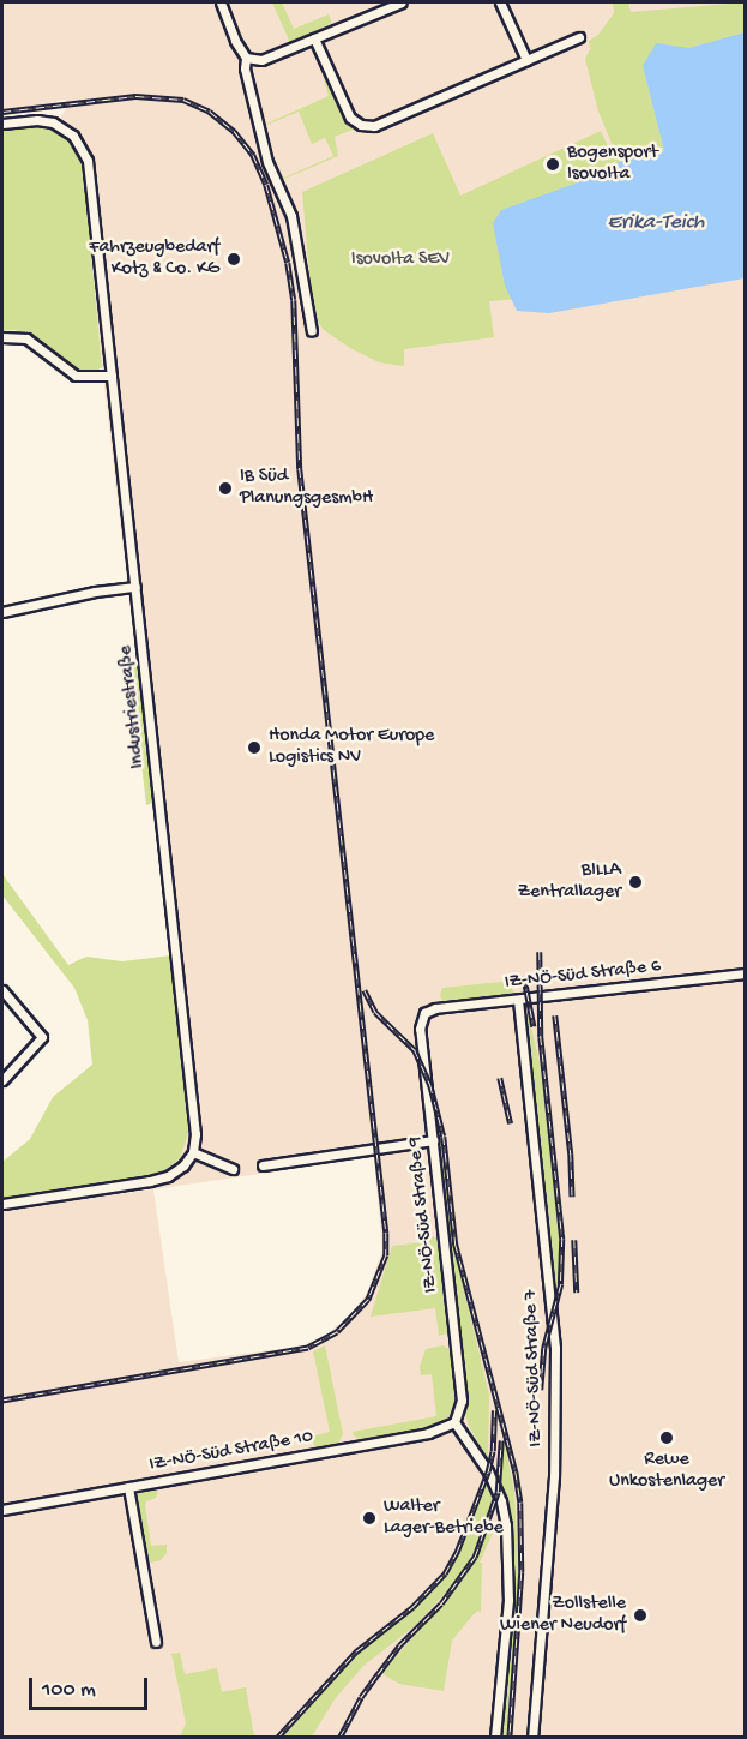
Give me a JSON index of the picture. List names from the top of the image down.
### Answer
{
  "streets": {
    "street": [
      "Industriestraße",
      "IZ-NÖ-Süd Straße 6",
      "IZ-NÖ-Süd Straße 9",
      "IZ-NÖ-Süd Straße 7",
      "IZ-NÖ-Süd Straße 10"
    ]
  },
  "crossings": [
    ["IZ-NÖ-Süd Straße 6", "IZ-NÖ-Süd Straße 9"],
    ["IZ-NÖ-Süd Straße 6", "IZ-NÖ-Süd Straße 7"],
    ["IZ-NÖ-Süd Straße 9", "IZ-NÖ-Süd Straße 10"]
  ],
  "water": ["Erika-Teich"],
  "parks": ["Isovolta SEV"],
  "places": [
    "Bogensport Isovolta",
    "Fahrzeugbedarf Kotz & Co. KG",
    "IB Süd PlanungsgesmbH",
    "Honda Motor Europe Logistics NV",
    "BILLA Zentrallager",
    "Rewe Unkostenlager",
    "Walter Lager-Betriebe",
    "Zollstelle Wiener Neudorf"
  ],
  "scale_bar": "100 m"
}
